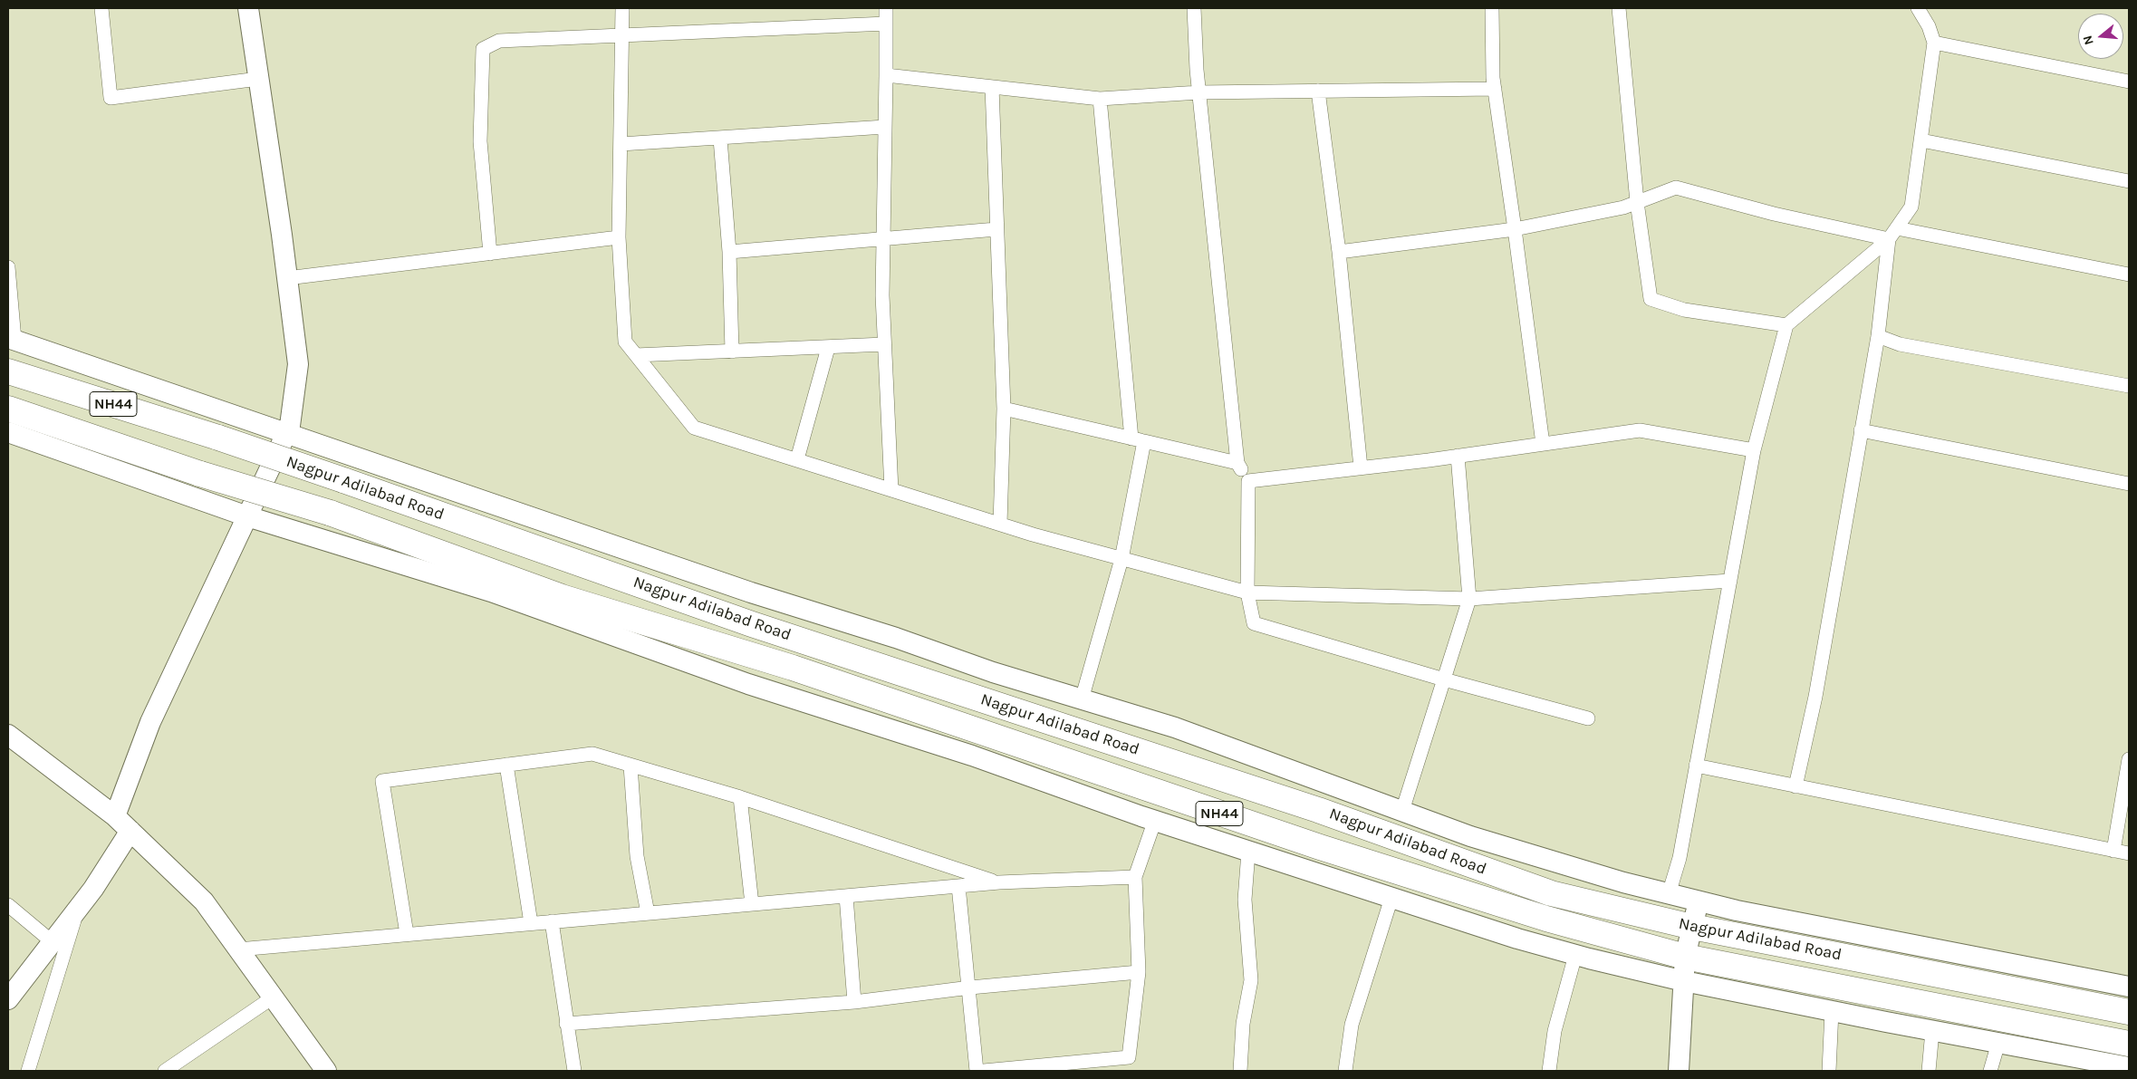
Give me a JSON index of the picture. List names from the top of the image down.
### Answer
{
  "streets": {
    "highway": ["NH44", "Nagpur Adilabad Road"]
  },
  "north": "left"
}
